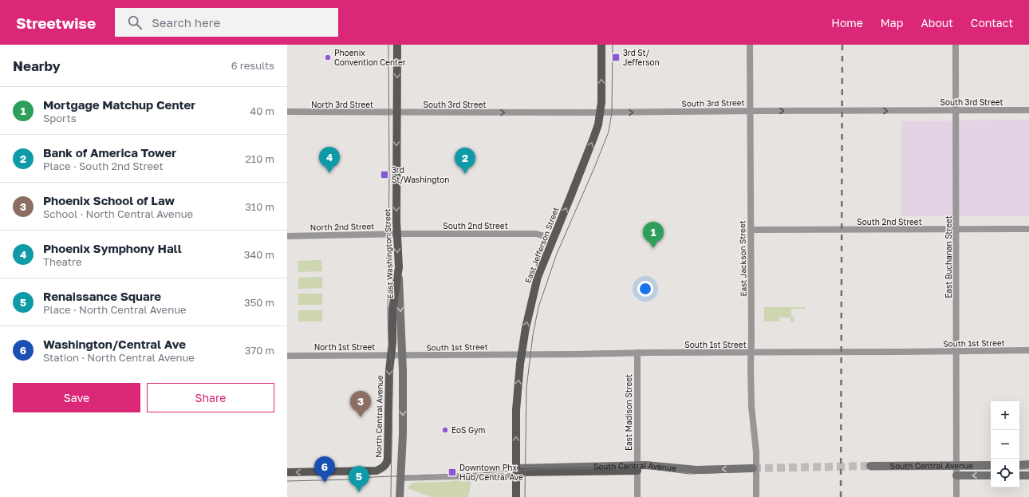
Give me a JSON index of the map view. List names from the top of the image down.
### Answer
{
  "streets": {
    "main road": [
      "East Jefferson Street",
      "East Washington Street",
      "North Central Avenue",
      "South Central Avenue"
    ],
    "street": [
      "South 3rd Street",
      "North 3rd Street",
      "South 2nd Street",
      "North 2nd Street",
      "East Buchanan Street",
      "East Jackson Street",
      "South 1st Street",
      "North 1st Street",
      "East Madison Street"
    ]
  },
  "crossings": [
    ["South 3rd Street", "North 3rd Street"],
    ["South 3rd Street", "East Jefferson Street"],
    ["South 3rd Street", "East Washington Street"],
    ["South 3rd Street", "East Buchanan Street"],
    ["South 3rd Street", "East Jackson Street"],
    ["North 3rd Street", "East Washington Street"],
    ["South 2nd Street", "North 2nd Street"],
    ["South 2nd Street", "East Jefferson Street"],
    ["South 2nd Street", "East Washington Street"],
    ["South 2nd Street", "East Buchanan Street"],
    ["South 2nd Street", "East Jackson Street"],
    ["North 2nd Street", "East Washington Street"],
    ["East Jefferson Street", "South 1st Street"],
    ["East Washington Street", "South 1st Street"],
    ["East Washington Street", "North 1st Street"],
    ["East Washington Street", "North Central Avenue"],
    ["East Buchanan Street", "South 1st Street"],
    ["East Buchanan Street", "South Central Avenue"],
    ["East Jackson Street", "South 1st Street"],
    ["East Jackson Street", "South Central Avenue"],
    ["South 1st Street", "North 1st Street"],
    ["South 1st Street", "East Madison Street"],
    ["North 1st Street", "North Central Avenue"],
    ["East Madison Street", "South Central Avenue"]
  ],
  "one_way": [
    "South 3rd Street",
    "East Jefferson Street",
    "East Washington Street",
    "South Central Avenue"
  ],
  "places": {
    "other": ["Phoenix Convention Center", "EoS Gym"],
    "transit": ["3rd St/ Jefferson", "3rd St/Washington", "Downtown Phx Hub/Central Ave"]
  },
  "page": {
    "header": "Streetwise",
    "search": "Search here",
    "nav": [
      "Home",
      "Map",
      "About",
      "Contact"
    ],
    "heading": ["Nearby", "6 results"],
    "list": [
      {
        "mark": "1",
        "name": "Mortgage Matchup Center",
        "note": "Sports",
        "value": "40 m"
      },
      {
        "mark": "2",
        "name": "Bank of America Tower",
        "note": "Place · South 2nd Street",
        "value": "210 m"
      },
      {
        "mark": "3",
        "name": "Phoenix School of Law",
        "note": "School · North Central Avenue",
        "value": "310 m"
      },
      {
        "mark": "4",
        "name": "Phoenix Symphony Hall",
        "note": "Theatre",
        "value": "340 m"
      },
      {
        "mark": "5",
        "name": "Renaissance Square",
        "note": "Place · North Central Avenue",
        "value": "350 m"
      },
      {
        "mark": "6",
        "name": "Washington/Central Ave",
        "note": "Station · North Central Avenue",
        "value": "370 m"
      }
    ],
    "pins": [
      "4",
      "2",
      "1",
      "3",
      "6",
      "5"
    ],
    "buttons": ["Save", "Share"],
    "map_buttons": ["+", "−"]
  }
}
